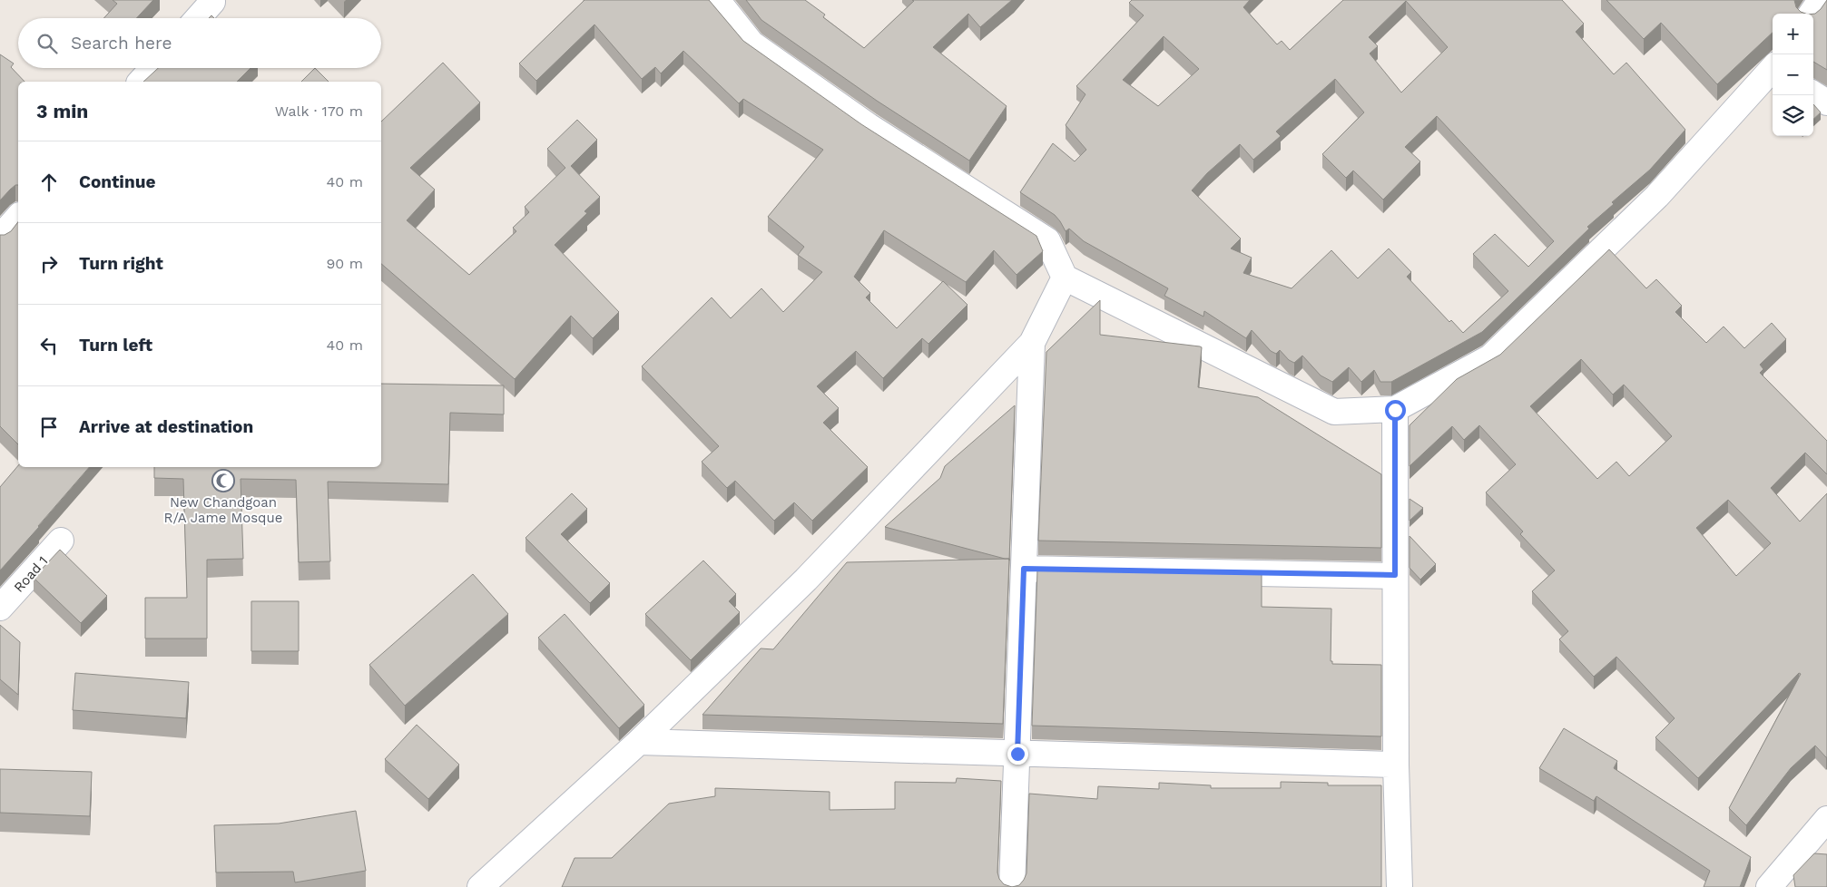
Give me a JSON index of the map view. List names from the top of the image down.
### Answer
{
  "streets": {
    "street": ["Road 1"]
  },
  "places": {
    "mosque": ["New Chandgoan R/A Jame Mosque"]
  },
  "page": {
    "map_buttons": ["+", "−"],
    "search": "Search here",
    "heading": ["3 min", "Walk · 170 m"],
    "list": [
      ["Continue", "40 m"],
      ["Turn right", "90 m"],
      ["Turn left", "40 m"],
      "Arrive at destination"
    ]
  }
}
